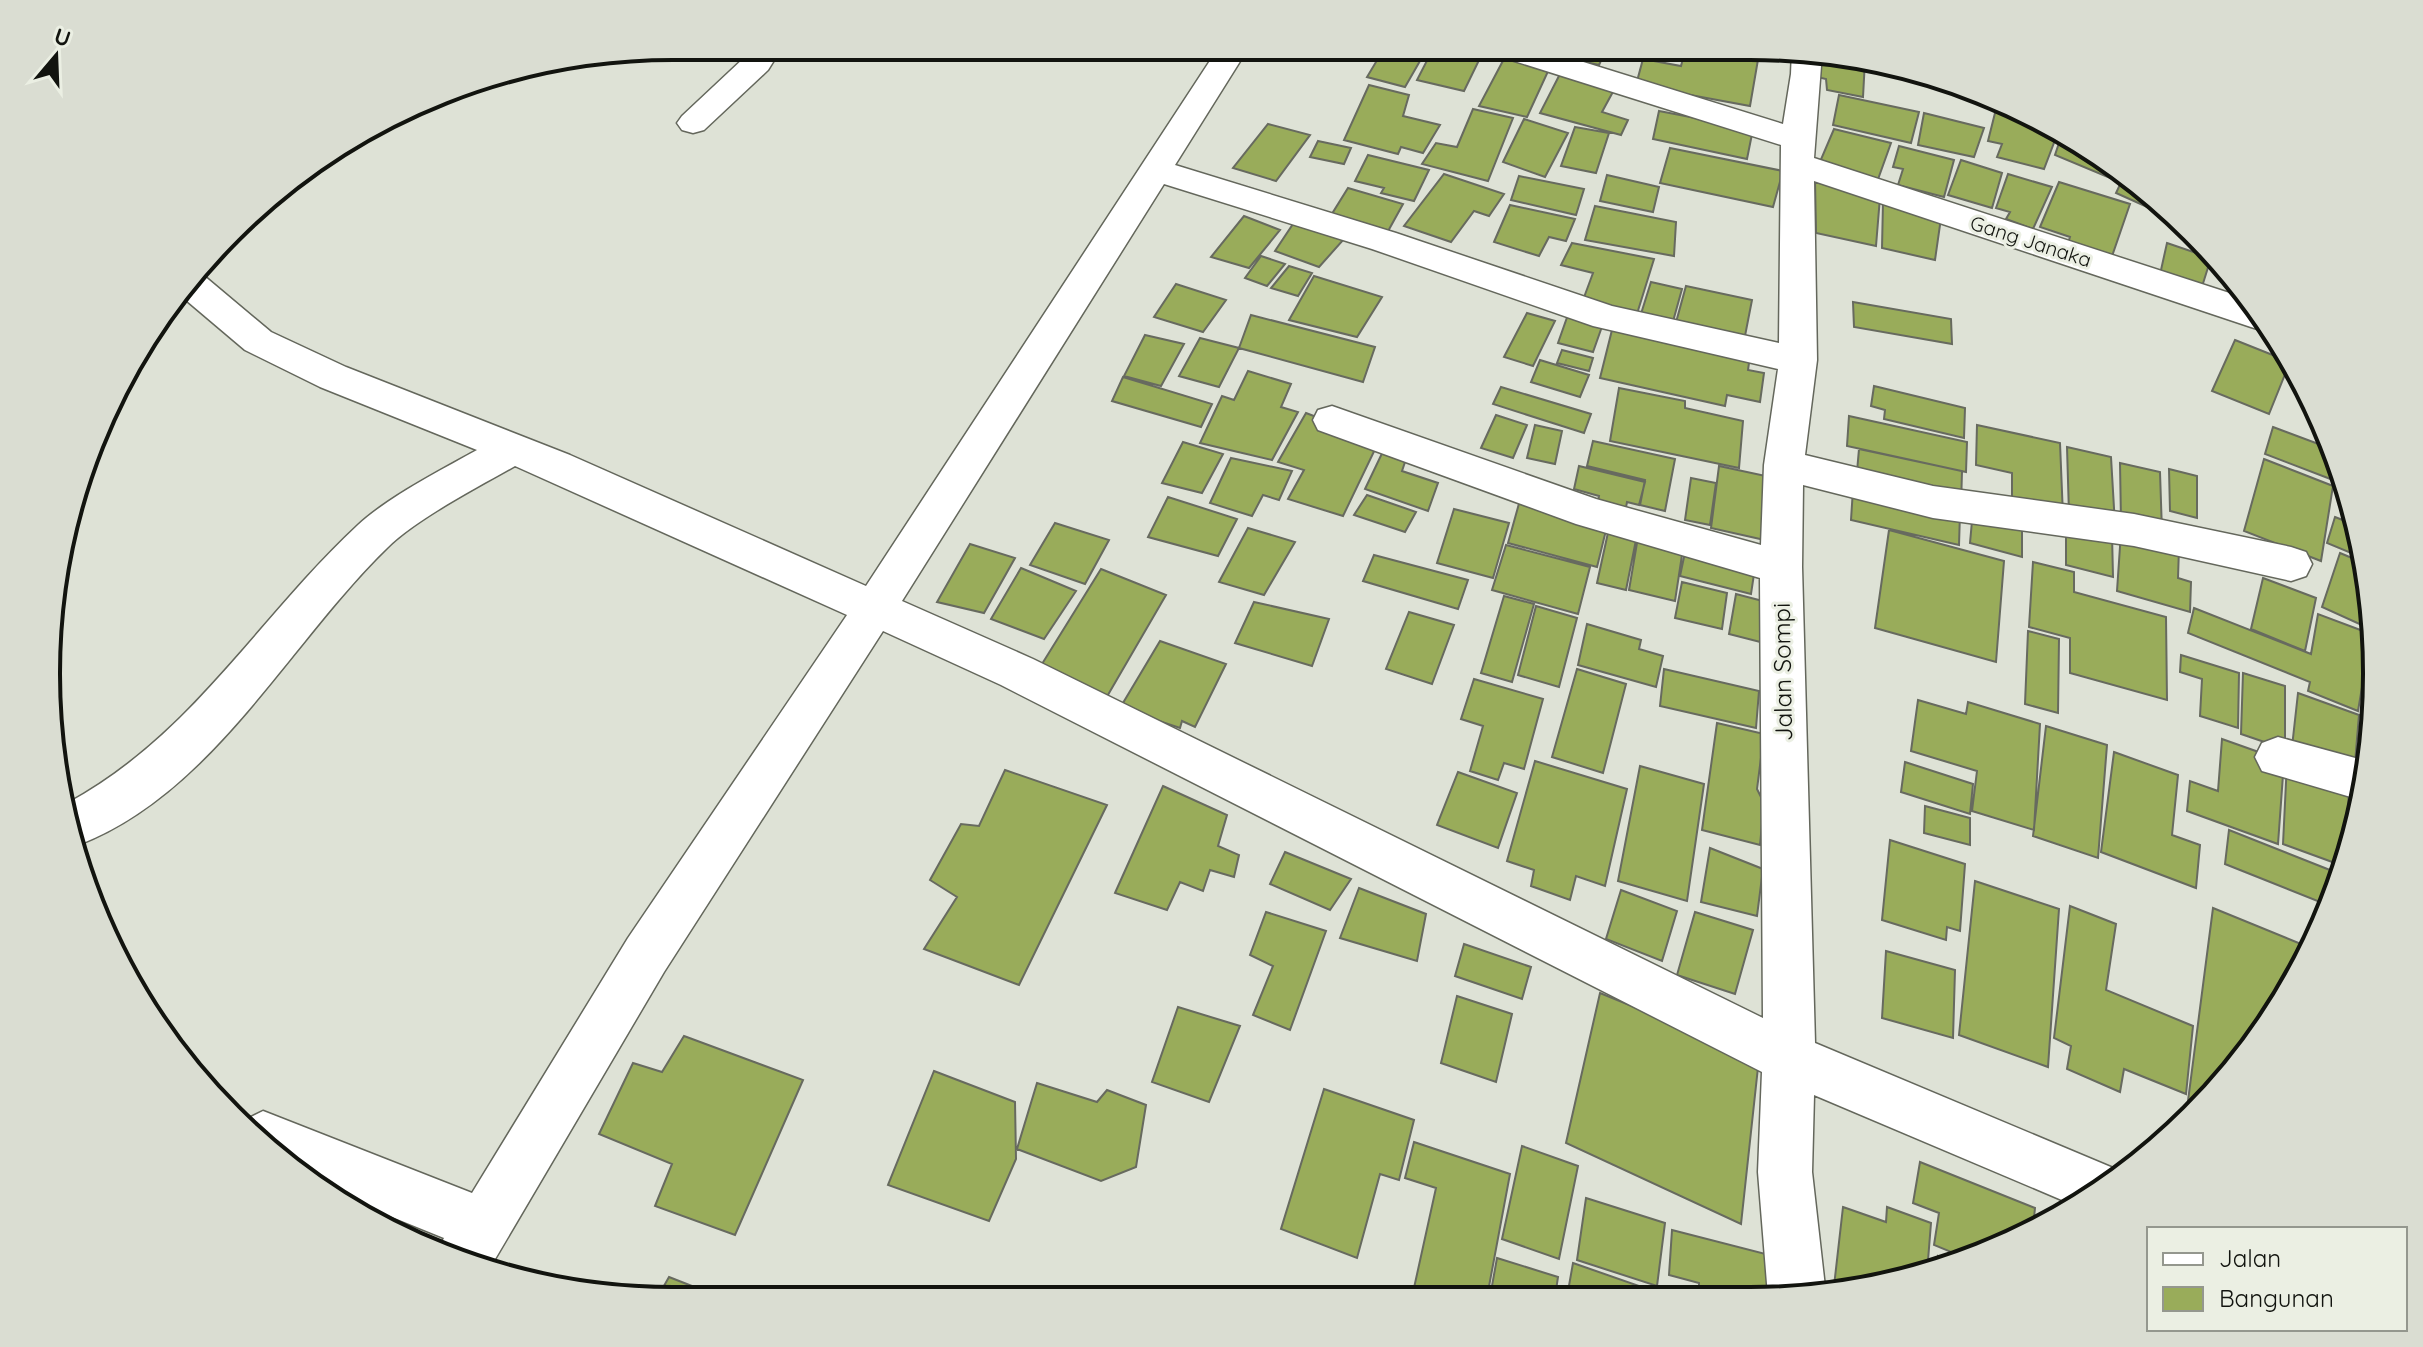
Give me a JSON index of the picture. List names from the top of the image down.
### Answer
{
  "streets": {
    "street": ["Gang Janaka", "Jalan Sompi"]
  },
  "crossings": [
    ["Gang Janaka", "Jalan Sompi"]
  ],
  "legend": ["Jalan", "Bangunan"],
  "north": "top"
}
